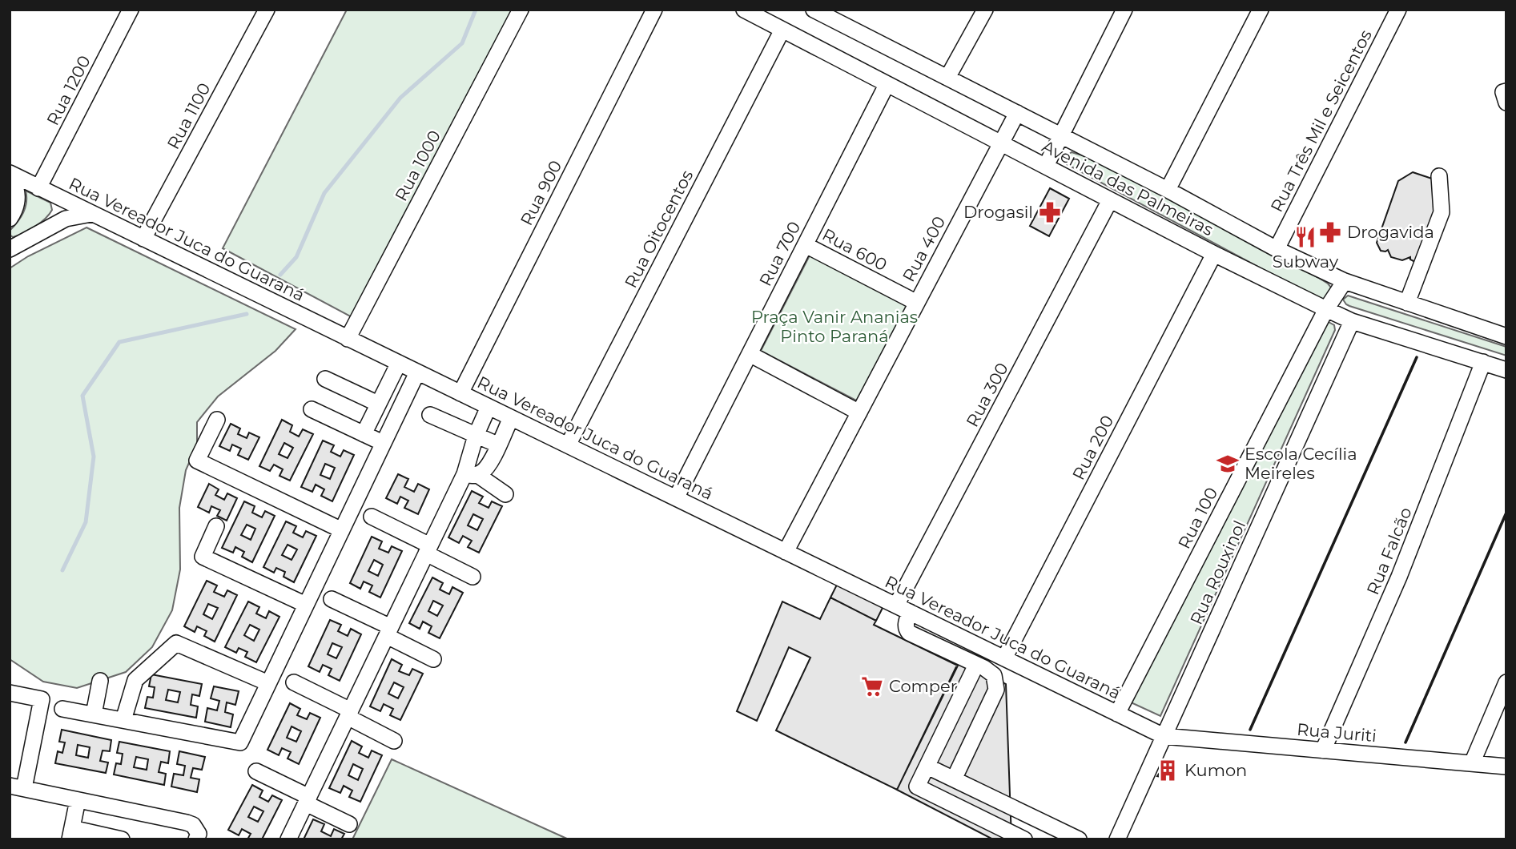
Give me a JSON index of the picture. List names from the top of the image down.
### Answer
{
  "streets": {
    "street": [
      "Rua 1200",
      "Rua 1100",
      "Rua Três Mil e Seicentos",
      "Rua 1000",
      "Avenida das Palmeiras",
      "Rua 900",
      "Rua Oitocentos",
      "Rua Vereador Juca do Guaraná",
      "Rua 400",
      "Rua 600",
      "Rua 700",
      "Rua 300",
      "Rua 200",
      "Rua 100",
      "Rua Falcão",
      "Rua Rouxinol",
      "Rua Juriti"
    ]
  },
  "crossings": [
    ["Rua 1200", "Rua Vereador Juca do Guaraná"],
    ["Rua 1100", "Rua Vereador Juca do Guaraná"],
    ["Rua Três Mil e Seicentos", "Avenida das Palmeiras"],
    ["Rua 1000", "Rua Vereador Juca do Guaraná"],
    ["Avenida das Palmeiras", "Rua Oitocentos"],
    ["Avenida das Palmeiras", "Rua 400"],
    ["Avenida das Palmeiras", "Rua 700"],
    ["Avenida das Palmeiras", "Rua 300"],
    ["Avenida das Palmeiras", "Rua 200"],
    ["Avenida das Palmeiras", "Rua 100"],
    ["Avenida das Palmeiras", "Rua Falcão"],
    ["Avenida das Palmeiras", "Rua Rouxinol"],
    ["Rua 900", "Rua Vereador Juca do Guaraná"],
    ["Rua Oitocentos", "Rua Vereador Juca do Guaraná"],
    ["Rua Vereador Juca do Guaraná", "Rua 400"],
    ["Rua Vereador Juca do Guaraná", "Rua 700"],
    ["Rua Vereador Juca do Guaraná", "Rua 300"],
    ["Rua Vereador Juca do Guaraná", "Rua 200"],
    ["Rua Vereador Juca do Guaraná", "Rua 100"],
    ["Rua Vereador Juca do Guaraná", "Rua Rouxinol"],
    ["Rua Vereador Juca do Guaraná", "Rua Juriti"],
    ["Rua 400", "Rua 600"],
    ["Rua 600", "Rua 700"],
    ["Rua Falcão", "Rua Juriti"],
    ["Rua Rouxinol", "Rua Juriti"]
  ],
  "parks": ["Praça Vanir Ananias Pinto Paraná"],
  "places": {
    "pharmacy": ["Drogasil", "Drogavida"],
    "restaurant": ["Subway"],
    "school or university": ["Escola Cecília Meireles"],
    "supermarket": ["Comper"],
    "building": ["Kumon"]
  }
}
